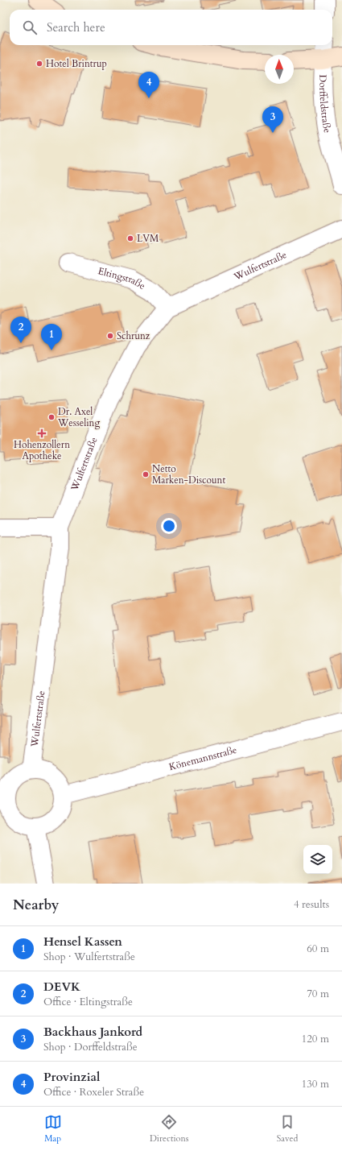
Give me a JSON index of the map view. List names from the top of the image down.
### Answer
{
  "streets": {
    "street": [
      "Dorffeldstraße",
      "Wulfertstraße",
      "Eltingstraße",
      "Könemannstraße"
    ]
  },
  "crossings": [
    ["Wulfertstraße", "Eltingstraße"],
    ["Wulfertstraße", "Könemannstraße"]
  ],
  "places": {
    "other": [
      "Hotel Brintrup",
      "LVM",
      "Schrunz",
      "Dr. Axel Wesseling",
      "Netto Marken-Discount"
    ],
    "health": ["Hohenzollern Apotheke"]
  },
  "north": "top",
  "page": {
    "search": "Search here",
    "pins": [
      "4",
      "3",
      "2",
      "1"
    ],
    "heading": ["Nearby", "4 results"],
    "list": [
      {
        "mark": "1",
        "name": "Hensel Kassen",
        "note": "Shop · Wulfertstraße",
        "value": "60 m"
      },
      {
        "mark": "2",
        "name": "DEVK",
        "note": "Office · Eltingstraße",
        "value": "70 m"
      },
      {
        "mark": "3",
        "name": "Backhaus Jankord",
        "note": "Shop · Dorffeldstraße",
        "value": "120 m"
      },
      {
        "mark": "4",
        "name": "Provinzial",
        "note": "Office · Roxeler Straße",
        "value": "130 m"
      }
    ],
    "nav": ["Map", "Directions", "Saved"]
  }
}
